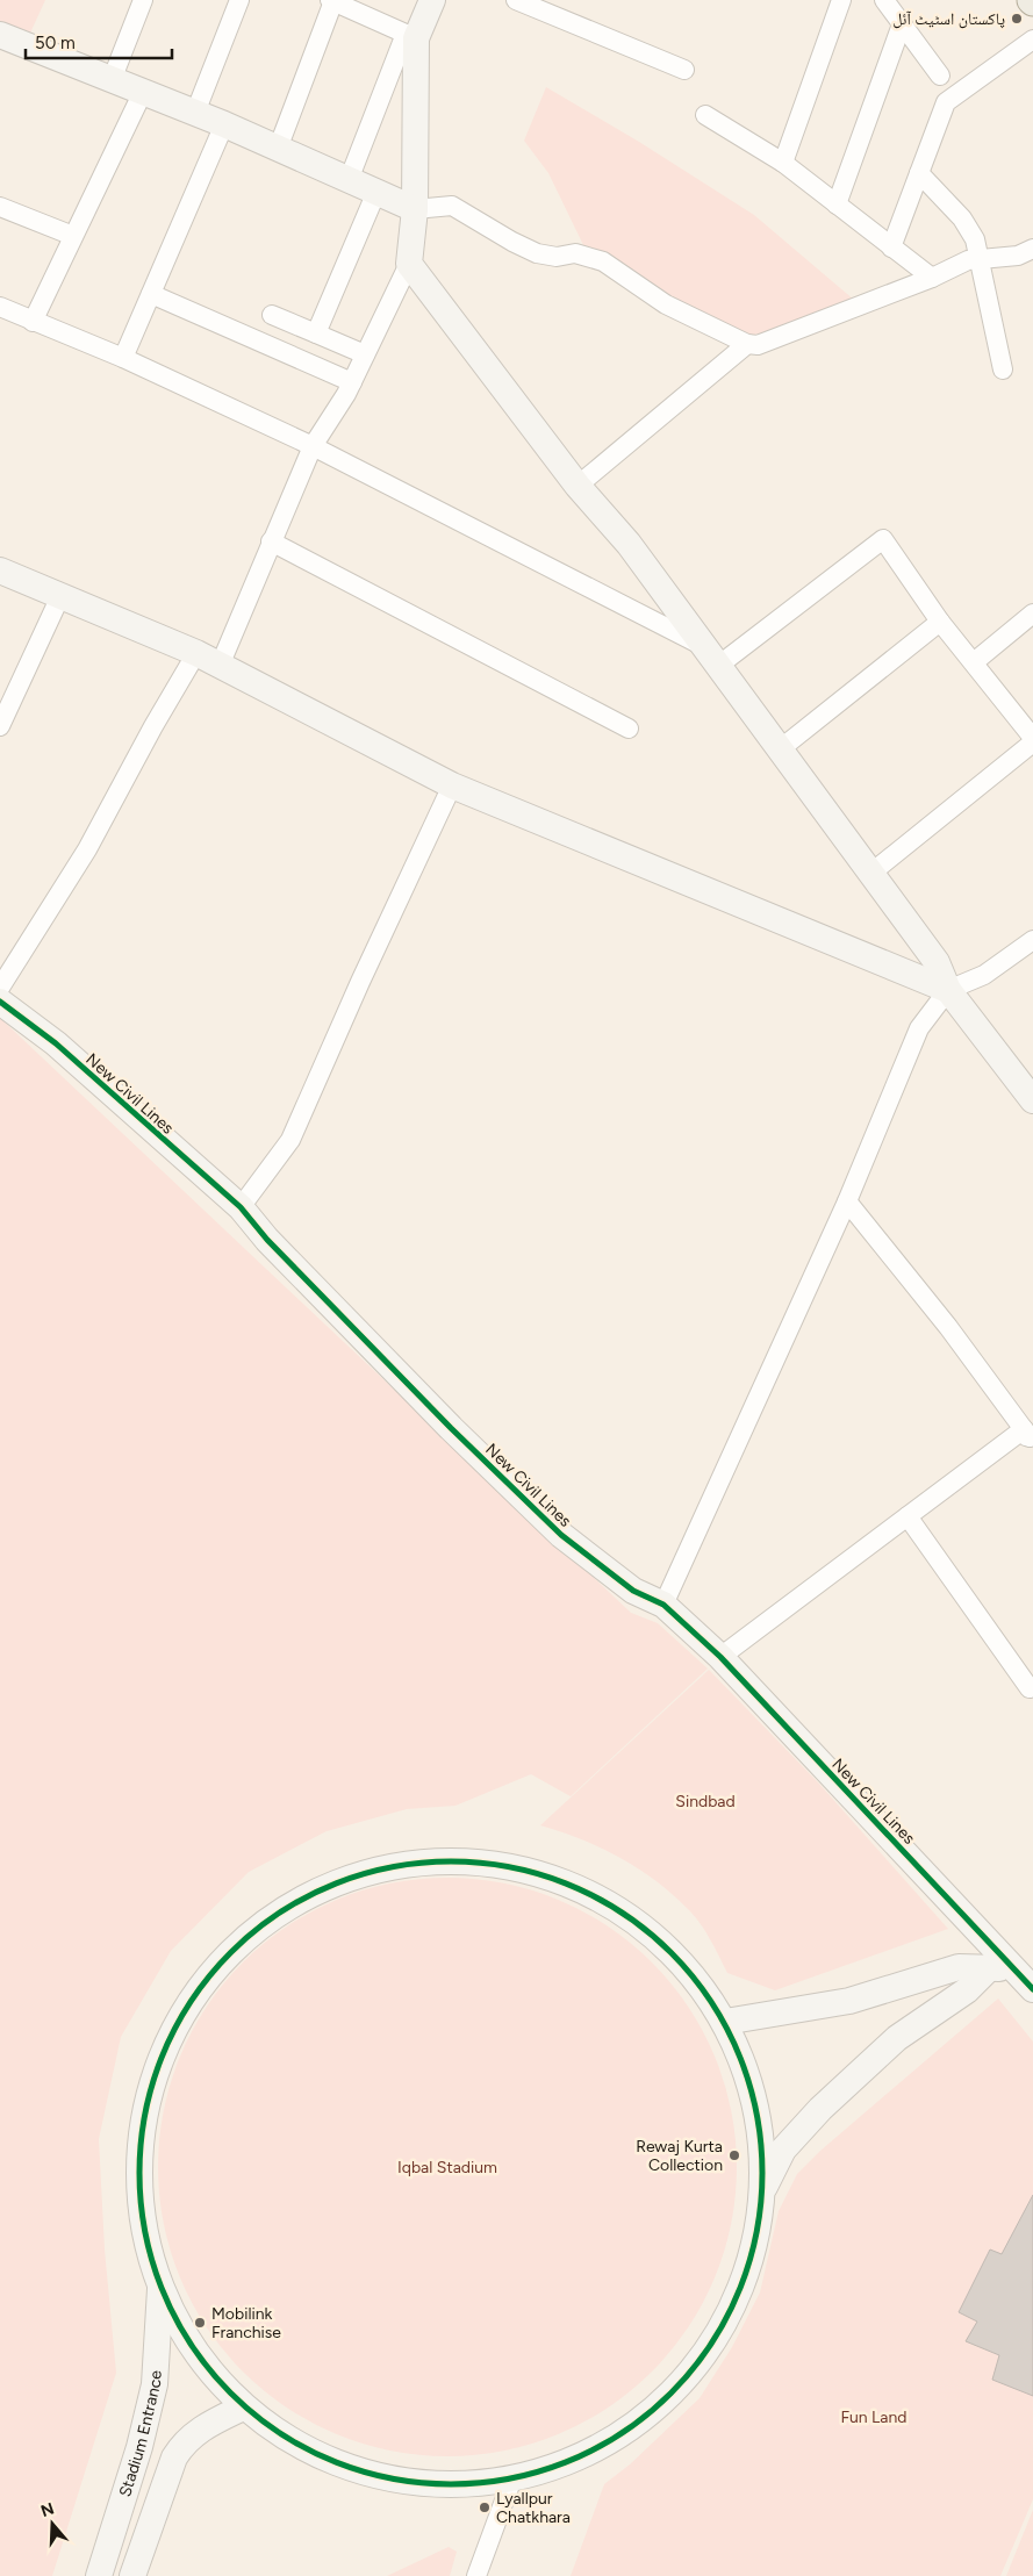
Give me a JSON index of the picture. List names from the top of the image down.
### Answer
{
  "streets": {
    "street": ["New Civil Lines", "Stadium Entrance"]
  },
  "parks": ["Sindbad", "Iqbal Stadium", "Fun Land"],
  "places": [
    "پاکستان اسٹیٹ آئل",
    "Rewaj Kurta Collection",
    "Mobilink Franchise",
    "Lyallpur Chatkhara"
  ],
  "scale_bar": "50 m",
  "north": "top"
}
